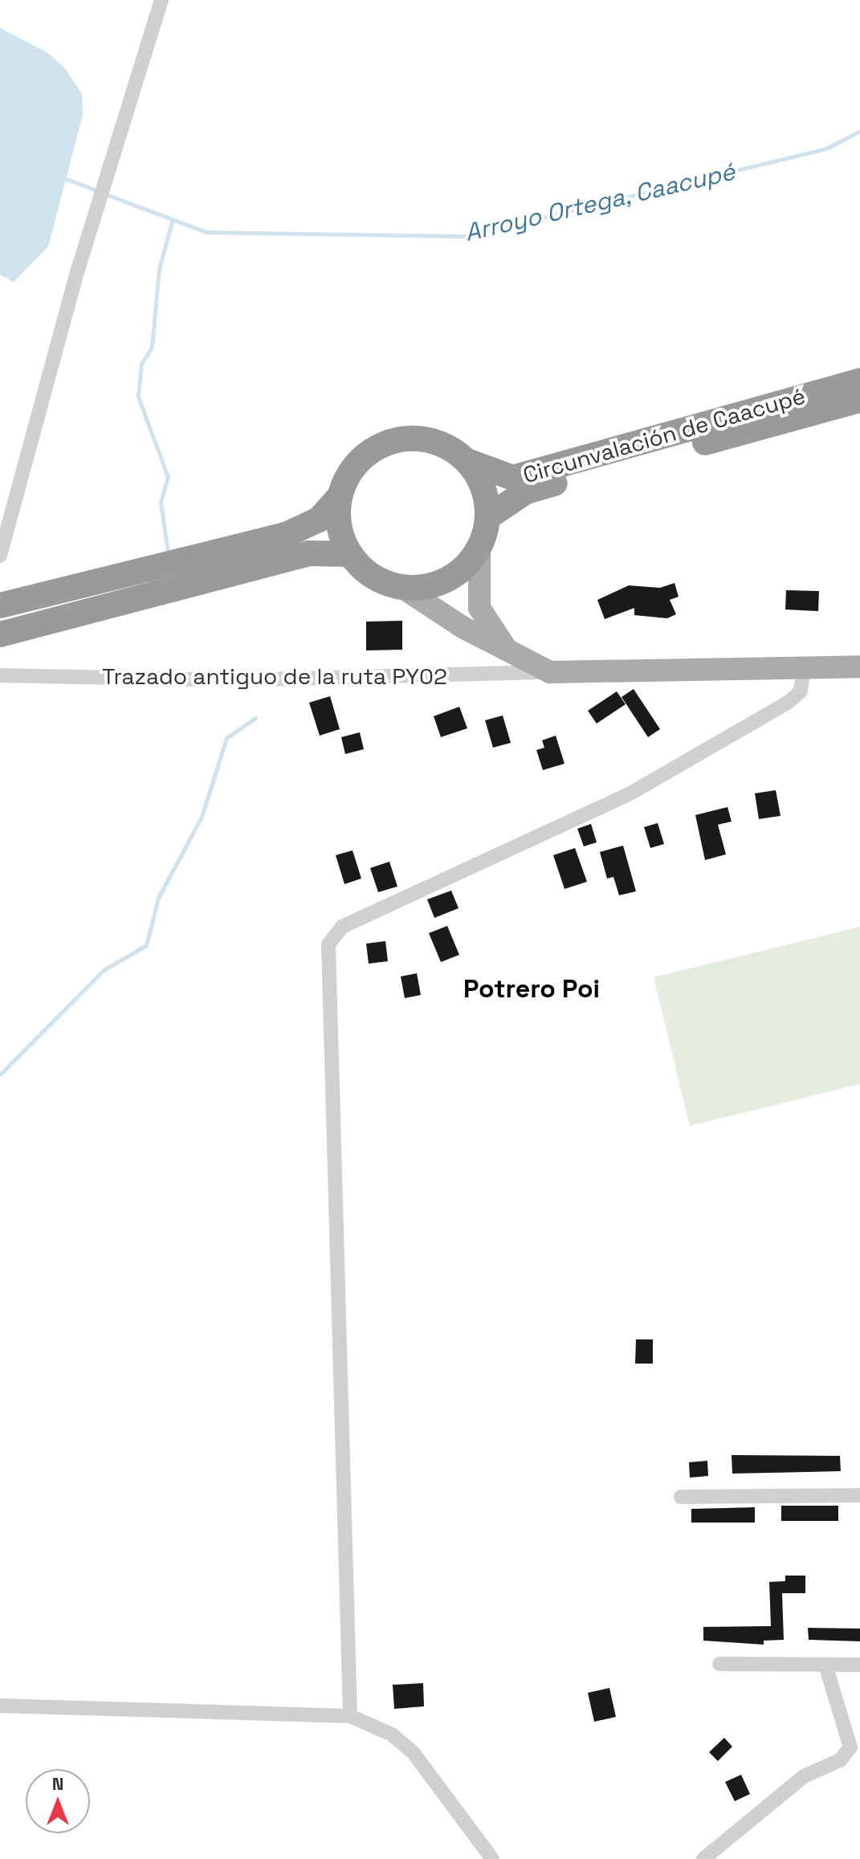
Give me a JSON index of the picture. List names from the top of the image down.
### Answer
{
  "streets": {
    "highway": ["Circunvalación de Caacupé"],
    "street": ["Trazado antiguo de la ruta PY02"]
  },
  "districts": ["Potrero Poi"],
  "water": ["Arroyo Ortega, Caacupé"],
  "north": "top"
}
